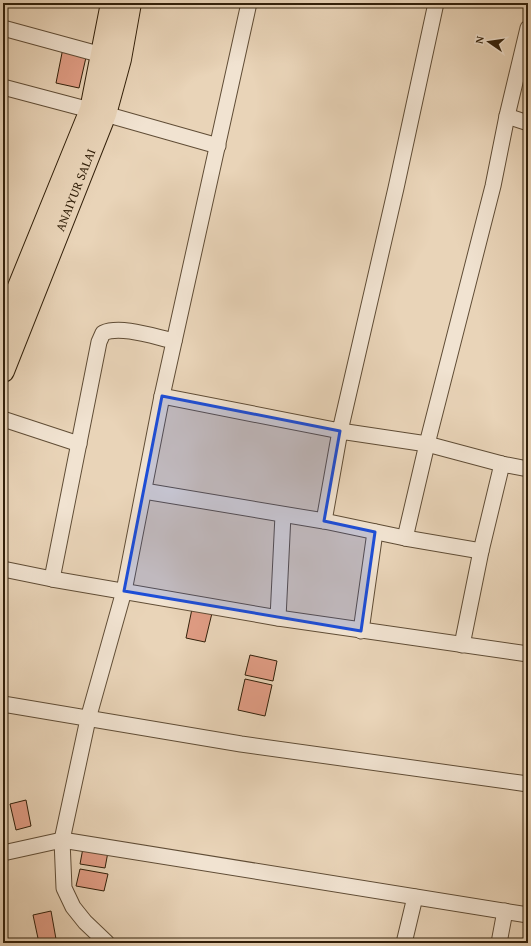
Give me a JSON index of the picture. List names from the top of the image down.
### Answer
{
  "streets": {
    "main road": ["ANAIYUR SALAI"]
  },
  "north": "left"
}
